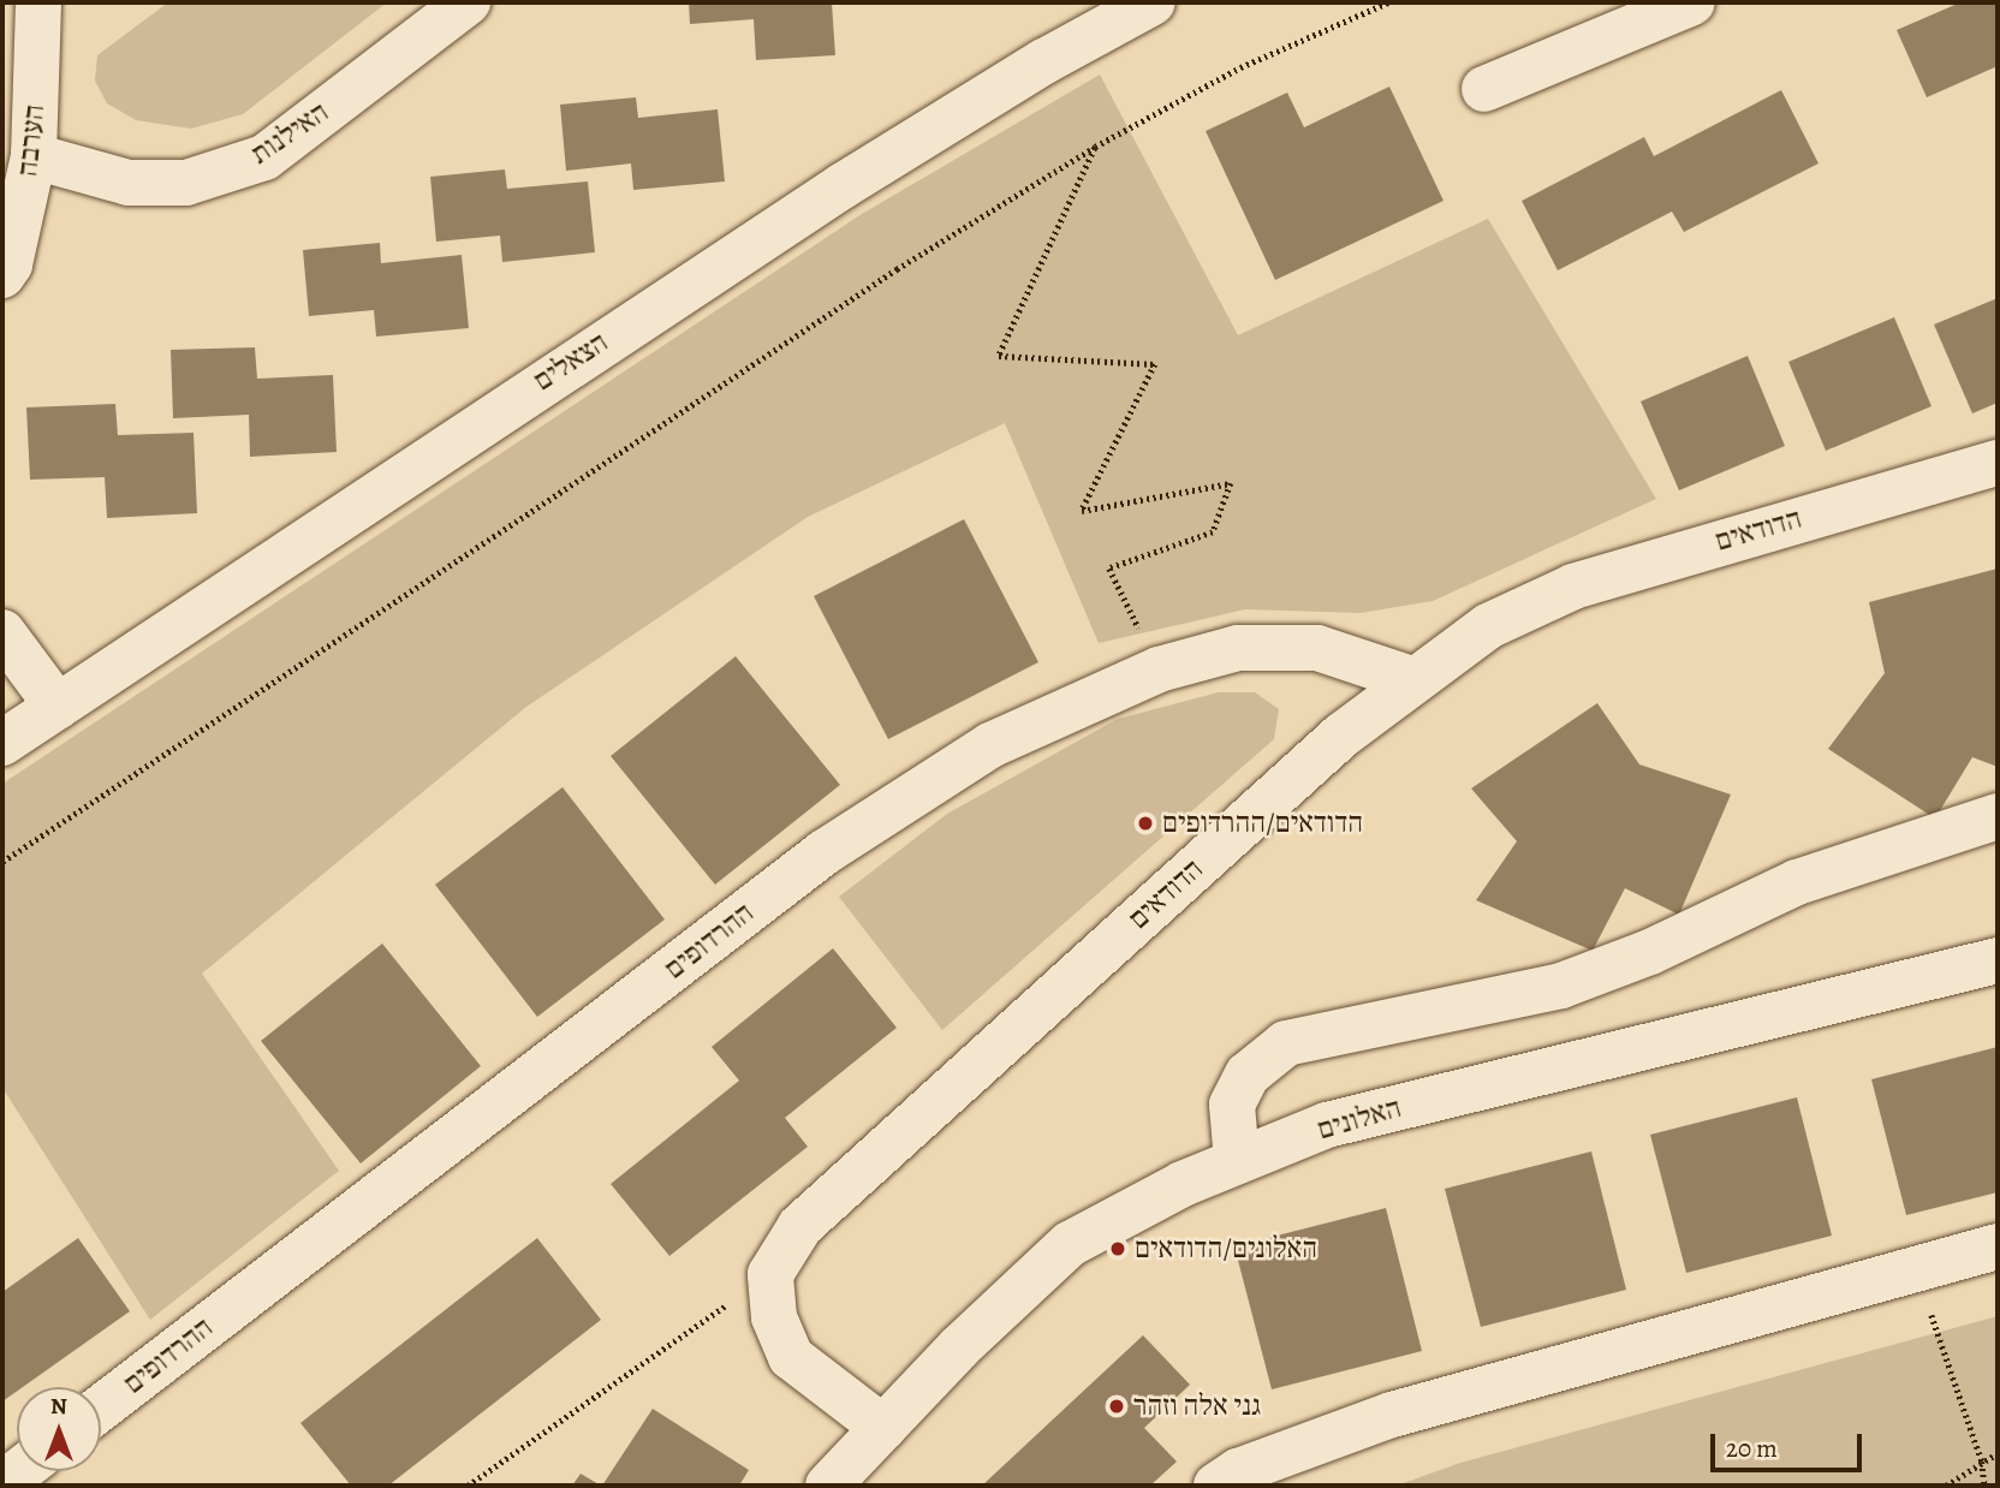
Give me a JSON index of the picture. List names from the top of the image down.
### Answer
{
  "streets": {
    "street": [
      "האילנות",
      "הערבה",
      "הצאלים",
      "הדודאים",
      "ההרדופים",
      "האלונים"
    ]
  },
  "crossings": [
    ["האילנות", "הערבה"],
    ["הדודאים", "ההרדופים"]
  ],
  "places": ["הדודאים/ההרדופים", "האלונים/הדודאים", "גני אלה וזהר"],
  "scale_bar": "20 m",
  "north": "top"
}
